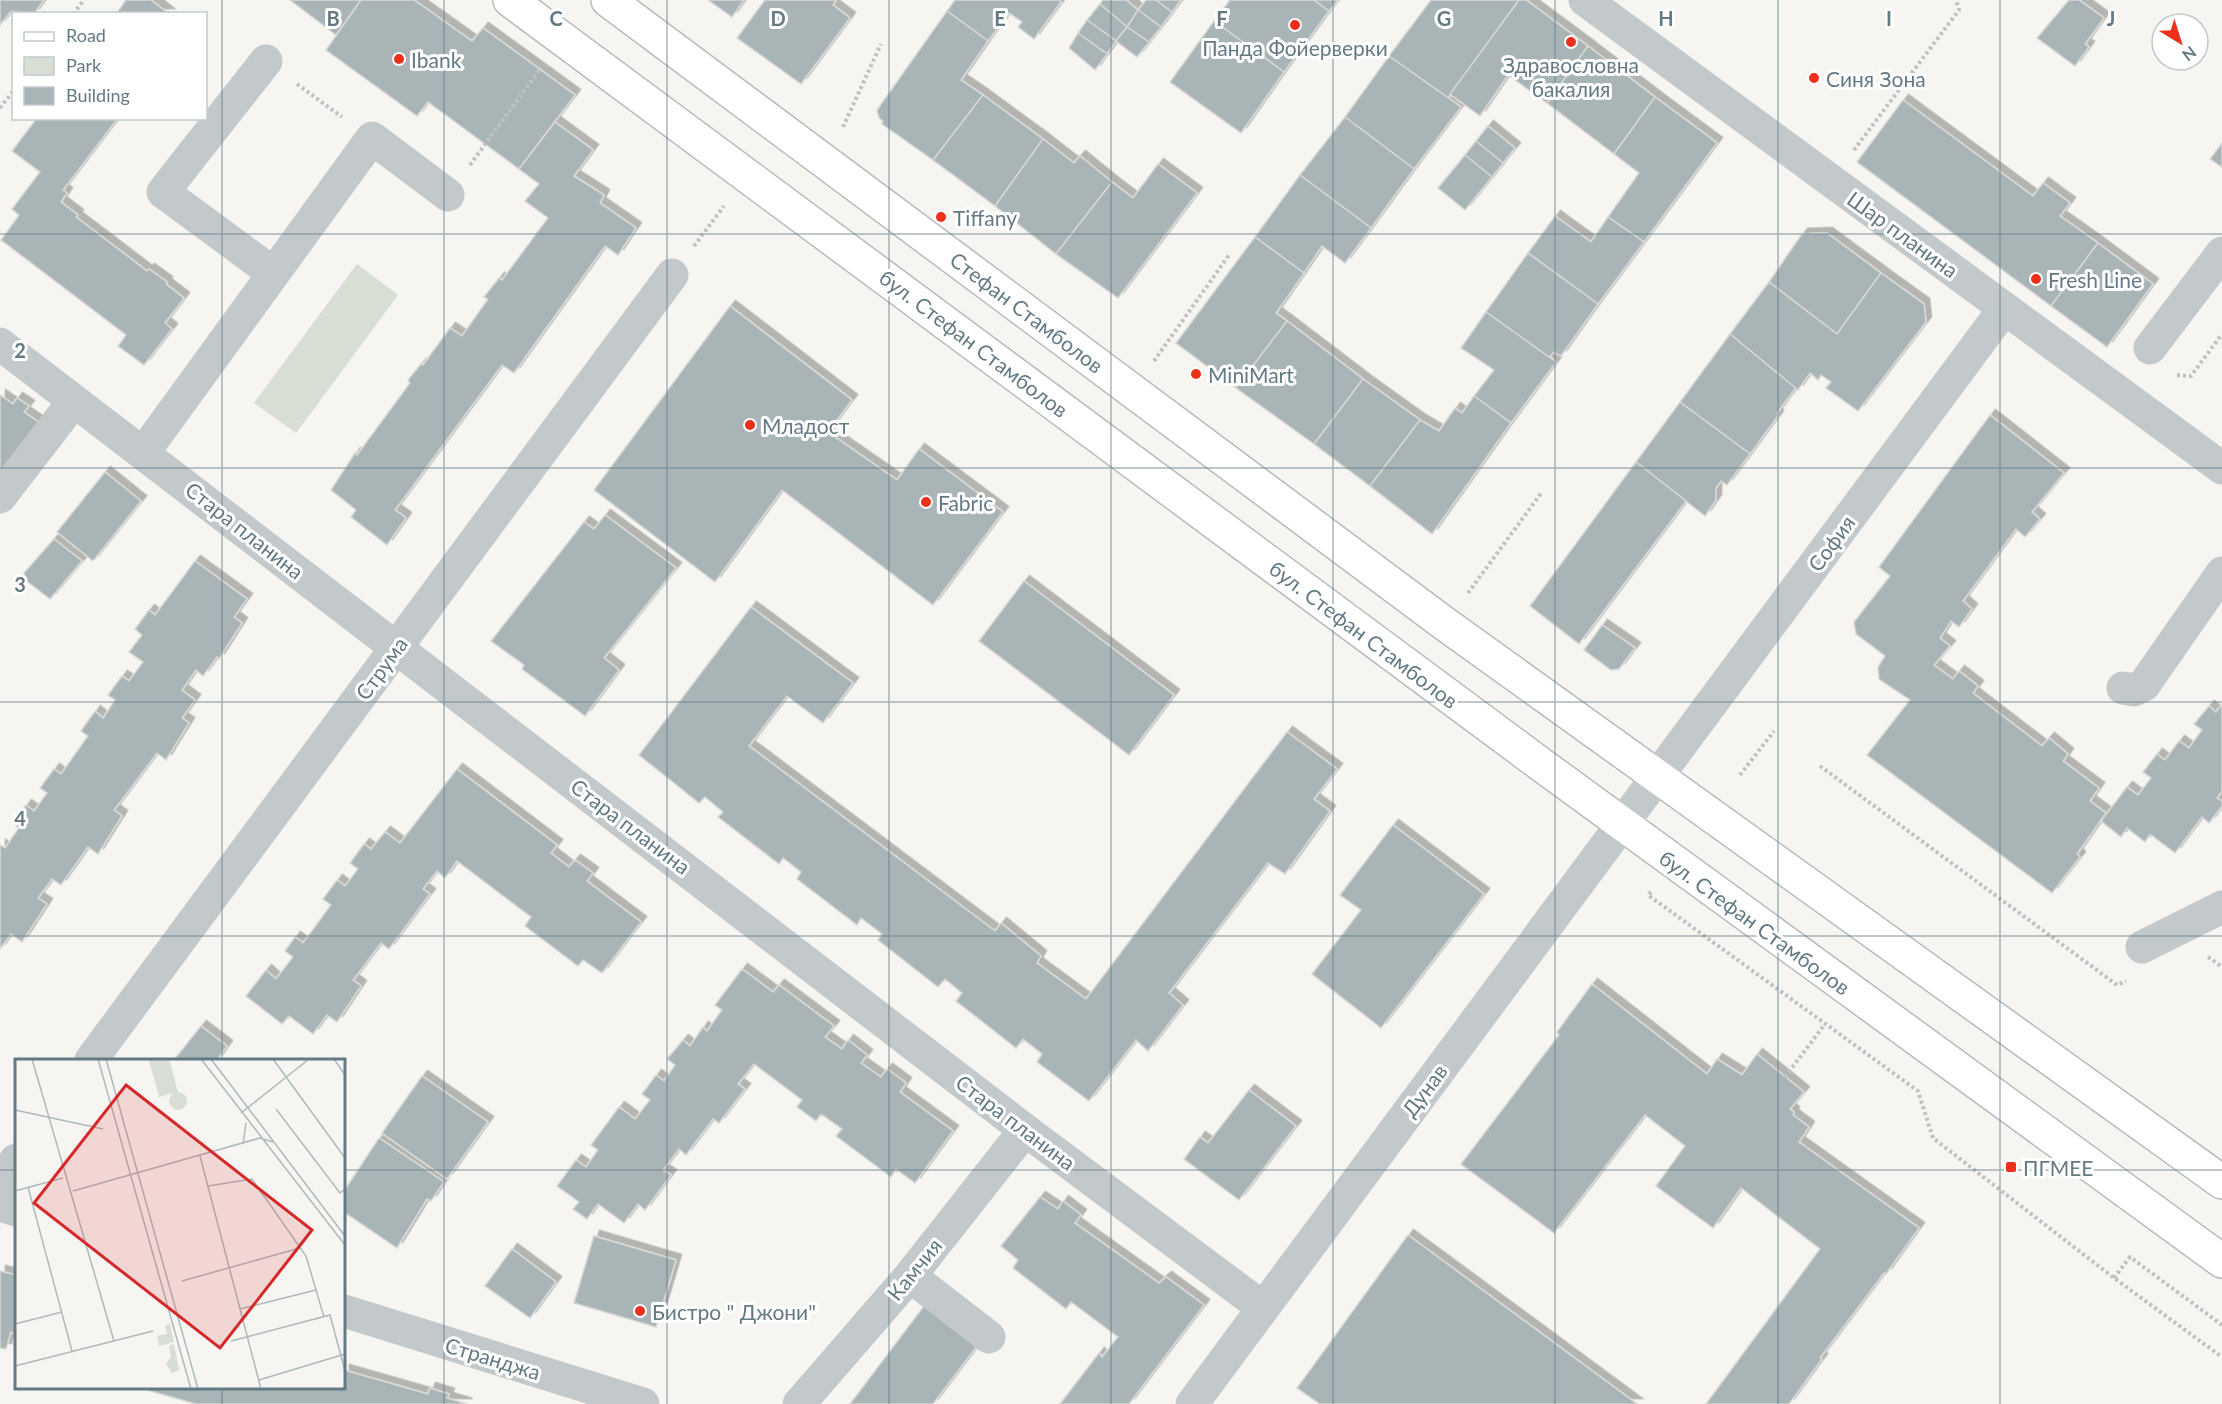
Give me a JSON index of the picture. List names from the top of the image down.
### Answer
{
  "streets": {
    "main road": ["Стефан Стамболов", "бул. Стефан Стамболов"],
    "street": [
      "Шар планина",
      "Стара планина",
      "София",
      "Струма",
      "Дунав",
      "Камчия",
      "Странджа"
    ]
  },
  "crossings": [
    ["Шар планина", "София"],
    ["бул. Стефан Стамболов", "Дунав"],
    ["Стара планина", "Струма"],
    ["Стара планина", "Дунав"],
    ["Стара планина", "Камчия"],
    ["София", "Дунав"]
  ],
  "places": {
    "other": [
      "Панда Фойерверки",
      "Здравословна бакалия",
      "Ibank",
      "Синя Зона",
      "Tiffany",
      "Fresh Line",
      "MiniMart",
      "Младост",
      "Fabric",
      "Бистро \" Джони\""
    ],
    "transit": ["ПГМЕЕ"]
  },
  "legend": ["Road", "Park", "Building"],
  "north": "bottom right",
  "grid": {
    "columns": [
      "B",
      "C",
      "D",
      "E",
      "F",
      "G",
      "H",
      "I",
      "J"
    ],
    "rows": ["2", "3", "4"]
  }
}
